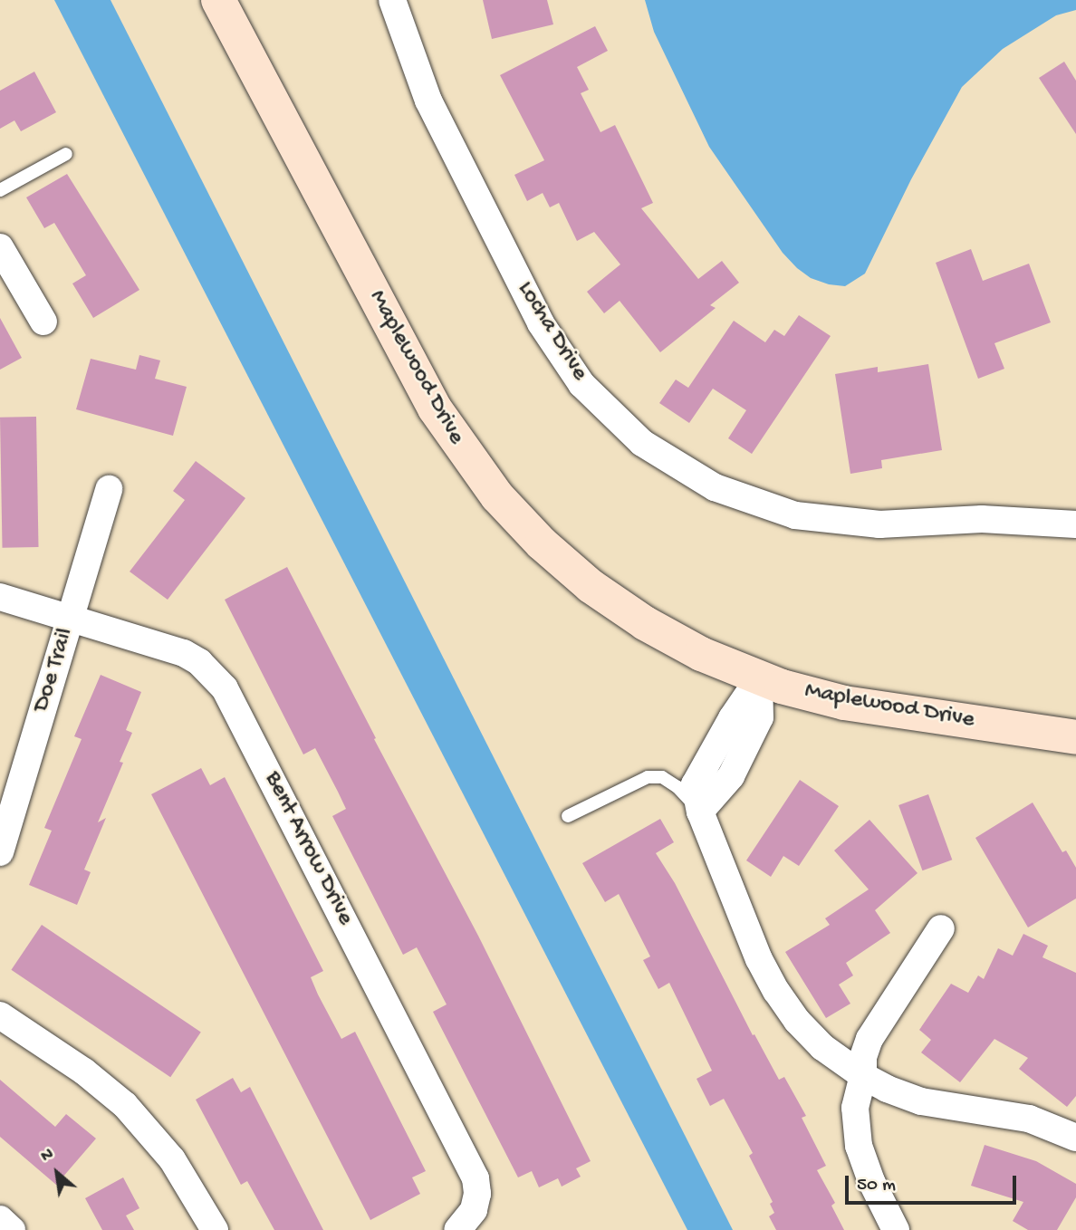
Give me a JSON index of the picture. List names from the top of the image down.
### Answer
{
  "streets": {
    "street": [
      "Locha Drive",
      "Maplewood Drive",
      "Doe Trail",
      "Bent Arrow Drive"
    ]
  },
  "crossings": [
    ["Doe Trail", "Bent Arrow Drive"]
  ],
  "scale_bar": "50 m",
  "north": "top left"
}
